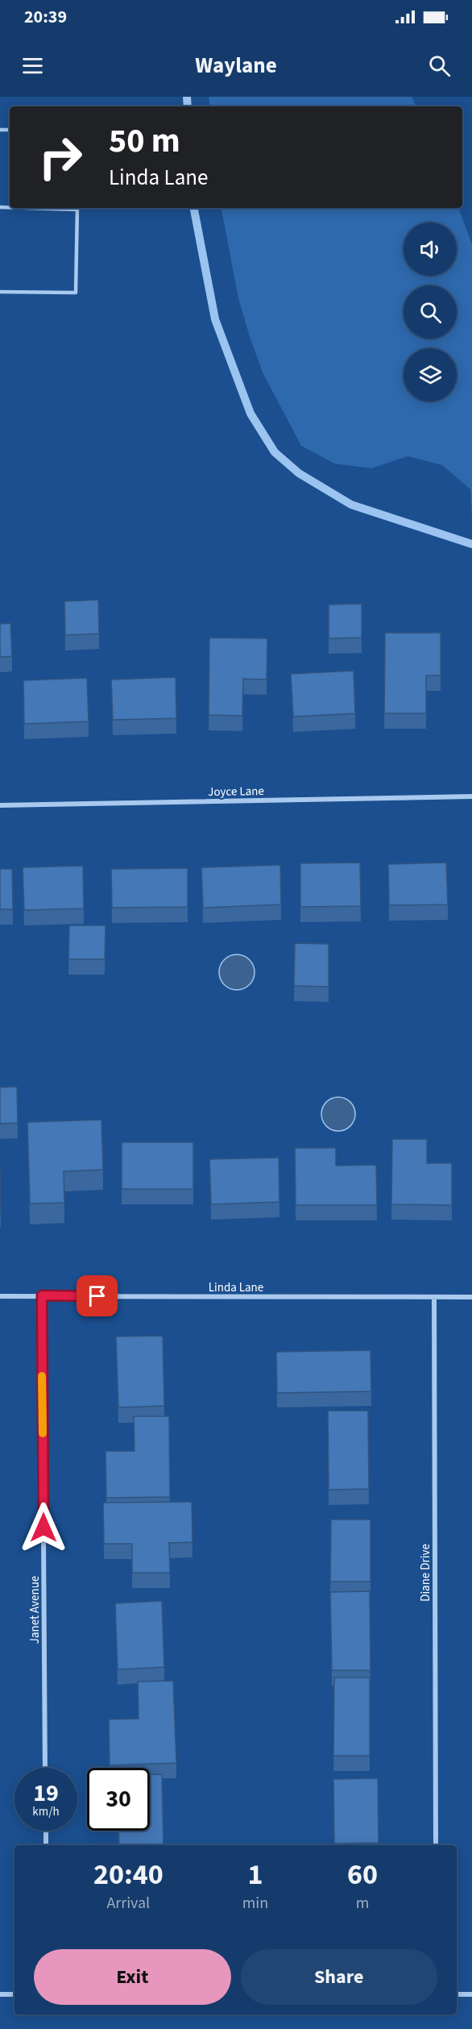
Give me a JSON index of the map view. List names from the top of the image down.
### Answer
{
  "streets": {
    "street": [
      "Joyce Lane",
      "Linda Lane",
      "Diane Drive",
      "Janet Avenue"
    ]
  },
  "crossings": [
    ["Linda Lane", "Diane Drive"],
    ["Linda Lane", "Janet Avenue"]
  ],
  "page": {
    "status": "20:39",
    "header": "Waylane",
    "turn": ["50 m", "Linda Lane"],
    "speed": "19 km/h",
    "limit": "30",
    "eta": [
      "20:40",
      "Arrival",
      "1",
      "min",
      "60",
      "m"
    ],
    "buttons": ["Exit", "Share"]
  }
}
